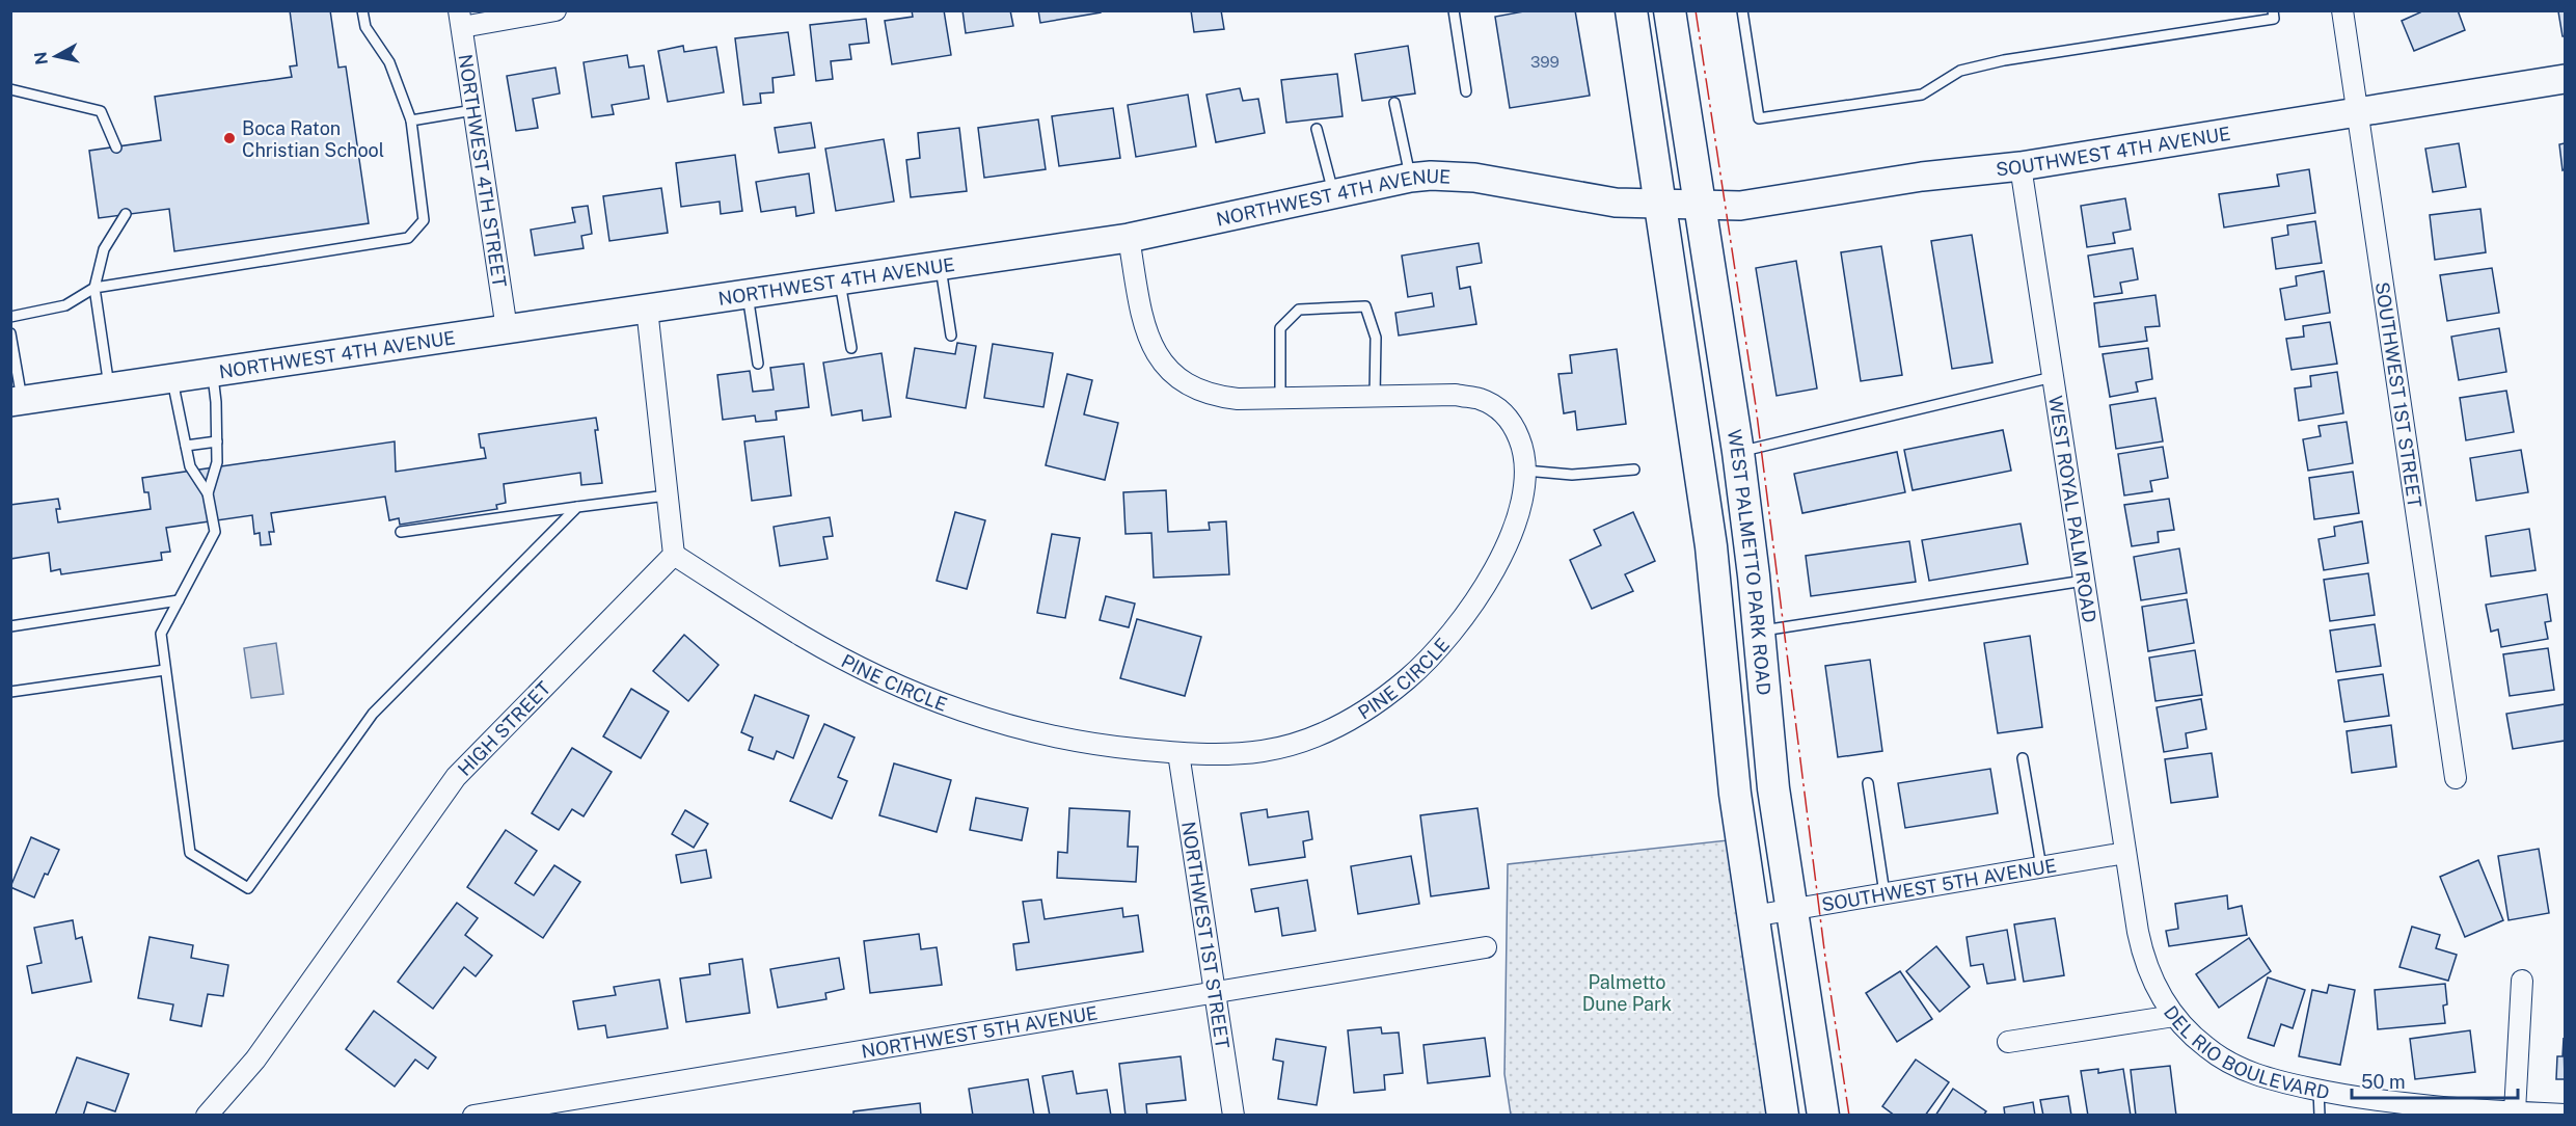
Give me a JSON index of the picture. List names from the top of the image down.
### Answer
{
  "streets": {
    "main road": ["WEST PALMETTO PARK ROAD"],
    "street": [
      "SOUTHWEST 4TH AVENUE",
      "NORTHWEST 4TH STREET",
      "NORTHWEST 4TH AVENUE",
      "SOUTHWEST 1ST STREET",
      "WEST ROYAL PALM ROAD",
      "PINE CIRCLE",
      "HIGH STREET",
      "SOUTHWEST 5TH AVENUE",
      "NORTHWEST 1ST STREET",
      "NORTHWEST 5TH AVENUE",
      "DEL RIO BOULEVARD"
    ]
  },
  "crossings": [
    ["SOUTHWEST 4TH AVENUE", "NORTHWEST 4TH AVENUE"],
    ["SOUTHWEST 4TH AVENUE", "SOUTHWEST 1ST STREET"],
    ["SOUTHWEST 4TH AVENUE", "WEST ROYAL PALM ROAD"],
    ["SOUTHWEST 4TH AVENUE", "WEST PALMETTO PARK ROAD"],
    ["NORTHWEST 4TH STREET", "NORTHWEST 4TH AVENUE"],
    ["NORTHWEST 4TH AVENUE", "WEST PALMETTO PARK ROAD"],
    ["NORTHWEST 4TH AVENUE", "PINE CIRCLE"],
    ["WEST ROYAL PALM ROAD", "SOUTHWEST 5TH AVENUE"],
    ["WEST ROYAL PALM ROAD", "DEL RIO BOULEVARD"],
    ["WEST PALMETTO PARK ROAD", "SOUTHWEST 5TH AVENUE"],
    ["PINE CIRCLE", "HIGH STREET"],
    ["PINE CIRCLE", "NORTHWEST 1ST STREET"],
    ["SOUTHWEST 5TH AVENUE", "DEL RIO BOULEVARD"],
    ["NORTHWEST 1ST STREET", "NORTHWEST 5TH AVENUE"]
  ],
  "parks": ["Palmetto Dune Park"],
  "places": ["Boca Raton Christian School"],
  "house_numbers": ["399"],
  "scale_bar": "50 m",
  "north": "left"
}
